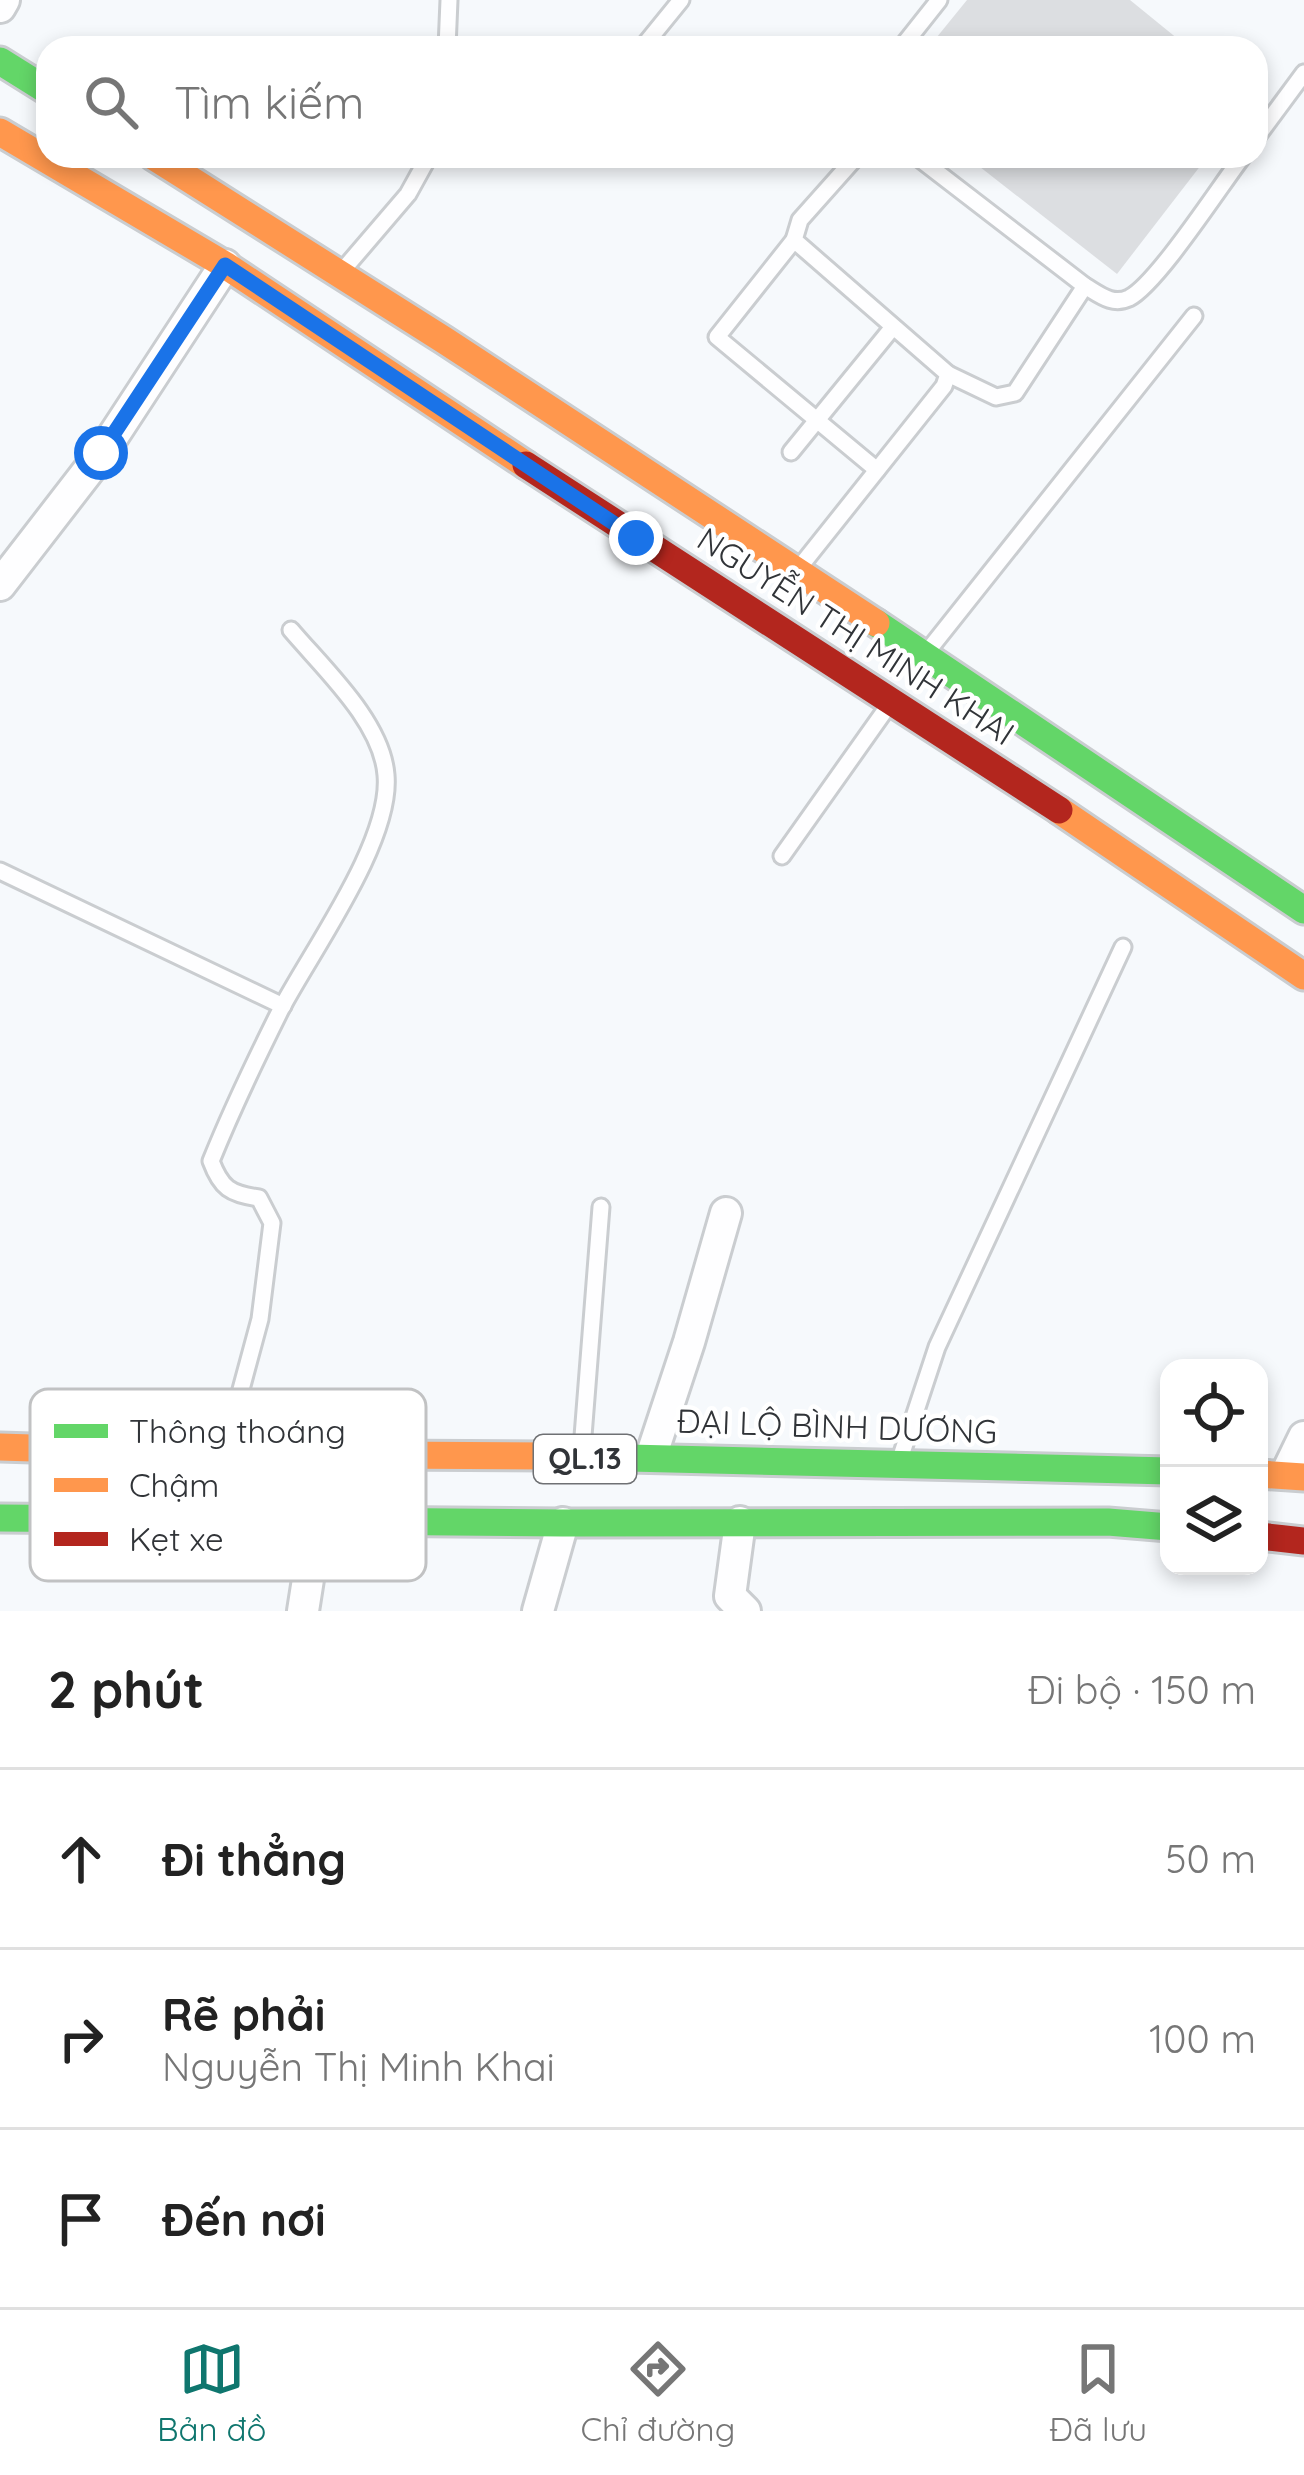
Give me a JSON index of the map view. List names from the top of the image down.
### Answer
{
  "streets": {
    "main road": ["NGUYỄN THỊ MINH KHAI", "ĐẠI LỘ BÌNH DƯƠNG", "QL.13"]
  },
  "legend": ["Thông thoáng", "Chậm", "Kẹt xe"],
  "page": {
    "search": "Tìm kiếm",
    "heading": ["2 phút", "Đi bộ · 150 m"],
    "list": [
      ["Đi thẳng", "50 m"],
      ["Rẽ phải", "Nguyễn Thị Minh Khai", "100 m"],
      "Đến nơi"
    ],
    "nav": ["Bản đồ", "Chỉ đường", "Đã lưu"]
  }
}
